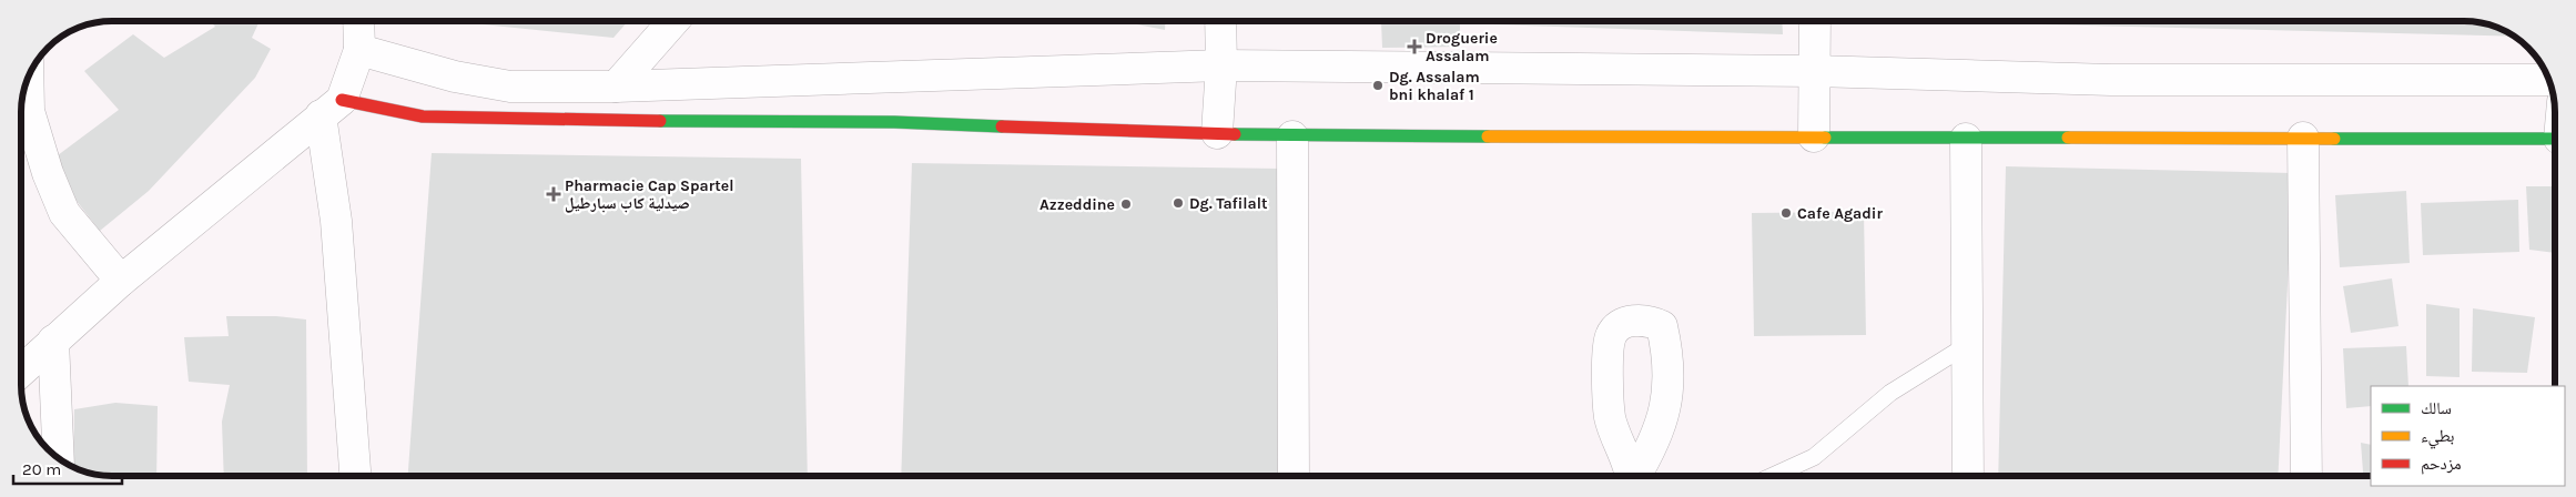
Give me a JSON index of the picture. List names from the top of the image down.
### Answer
{
  "places": {
    "health": ["Droguerie Assalam", "Pharmacie Cap Spartel صيدلية كاب سبارطيل"],
    "other": [
      "Dg. Assalam bni khalaf 1",
      "Dg. Tafilalt",
      "Azzeddine",
      "Cafe Agadir"
    ]
  },
  "legend": ["سالك", "بطيء", "مزدحم"],
  "scale_bar": "20 m"
}
